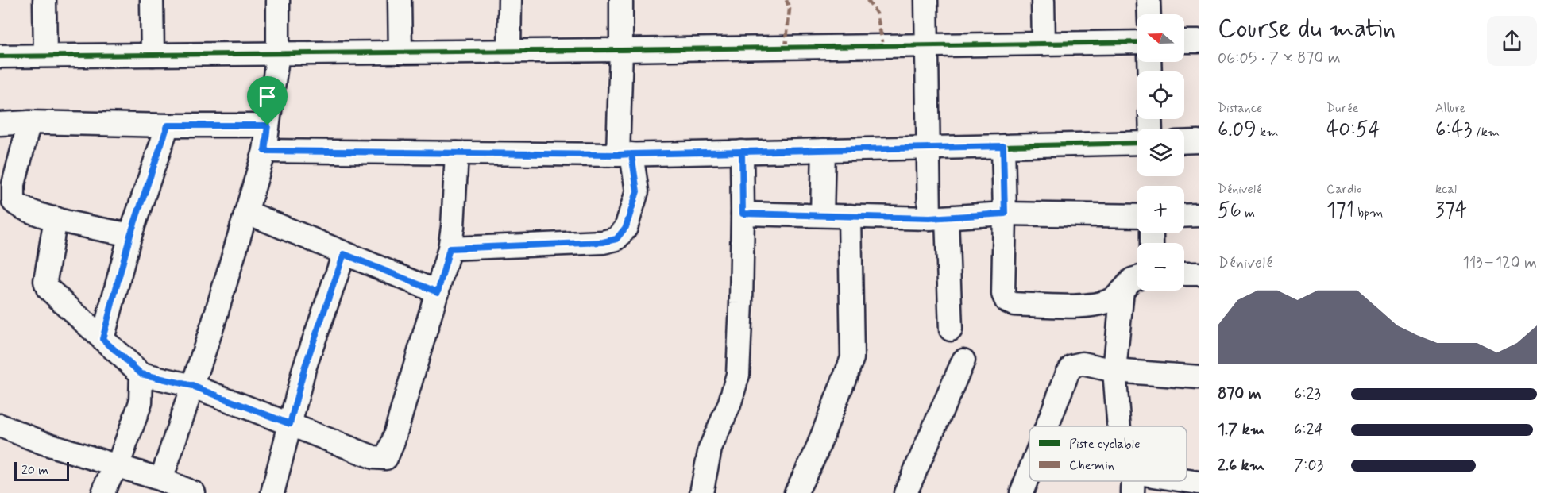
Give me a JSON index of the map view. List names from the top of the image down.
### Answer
{
  "legend": ["Piste cyclable", "Chemin"],
  "scale_bar": "20 m",
  "north": "left",
  "page": {
    "heading": ["Course du matin", "06:05 · 7 × 870 m"],
    "map_buttons": ["+", "−"],
    "stats": [
      ["Distance", "6.09 km"],
      ["Durée", "40:54"],
      ["Allure", "6:43 /km"],
      ["Dénivelé", "56 m"],
      ["Cardio", "171 bpm"],
      ["kcal", "374"]
    ],
    "chart": ["Dénivelé", "113–120 m"],
    "list": [
      {
        "name": "870 m",
        "note": "6:23"
      },
      {
        "name": "1.7 km",
        "note": "6:24"
      },
      {
        "name": "2.6 km",
        "note": "7:03"
      }
    ],
    "scale": "20 m"
  }
}
